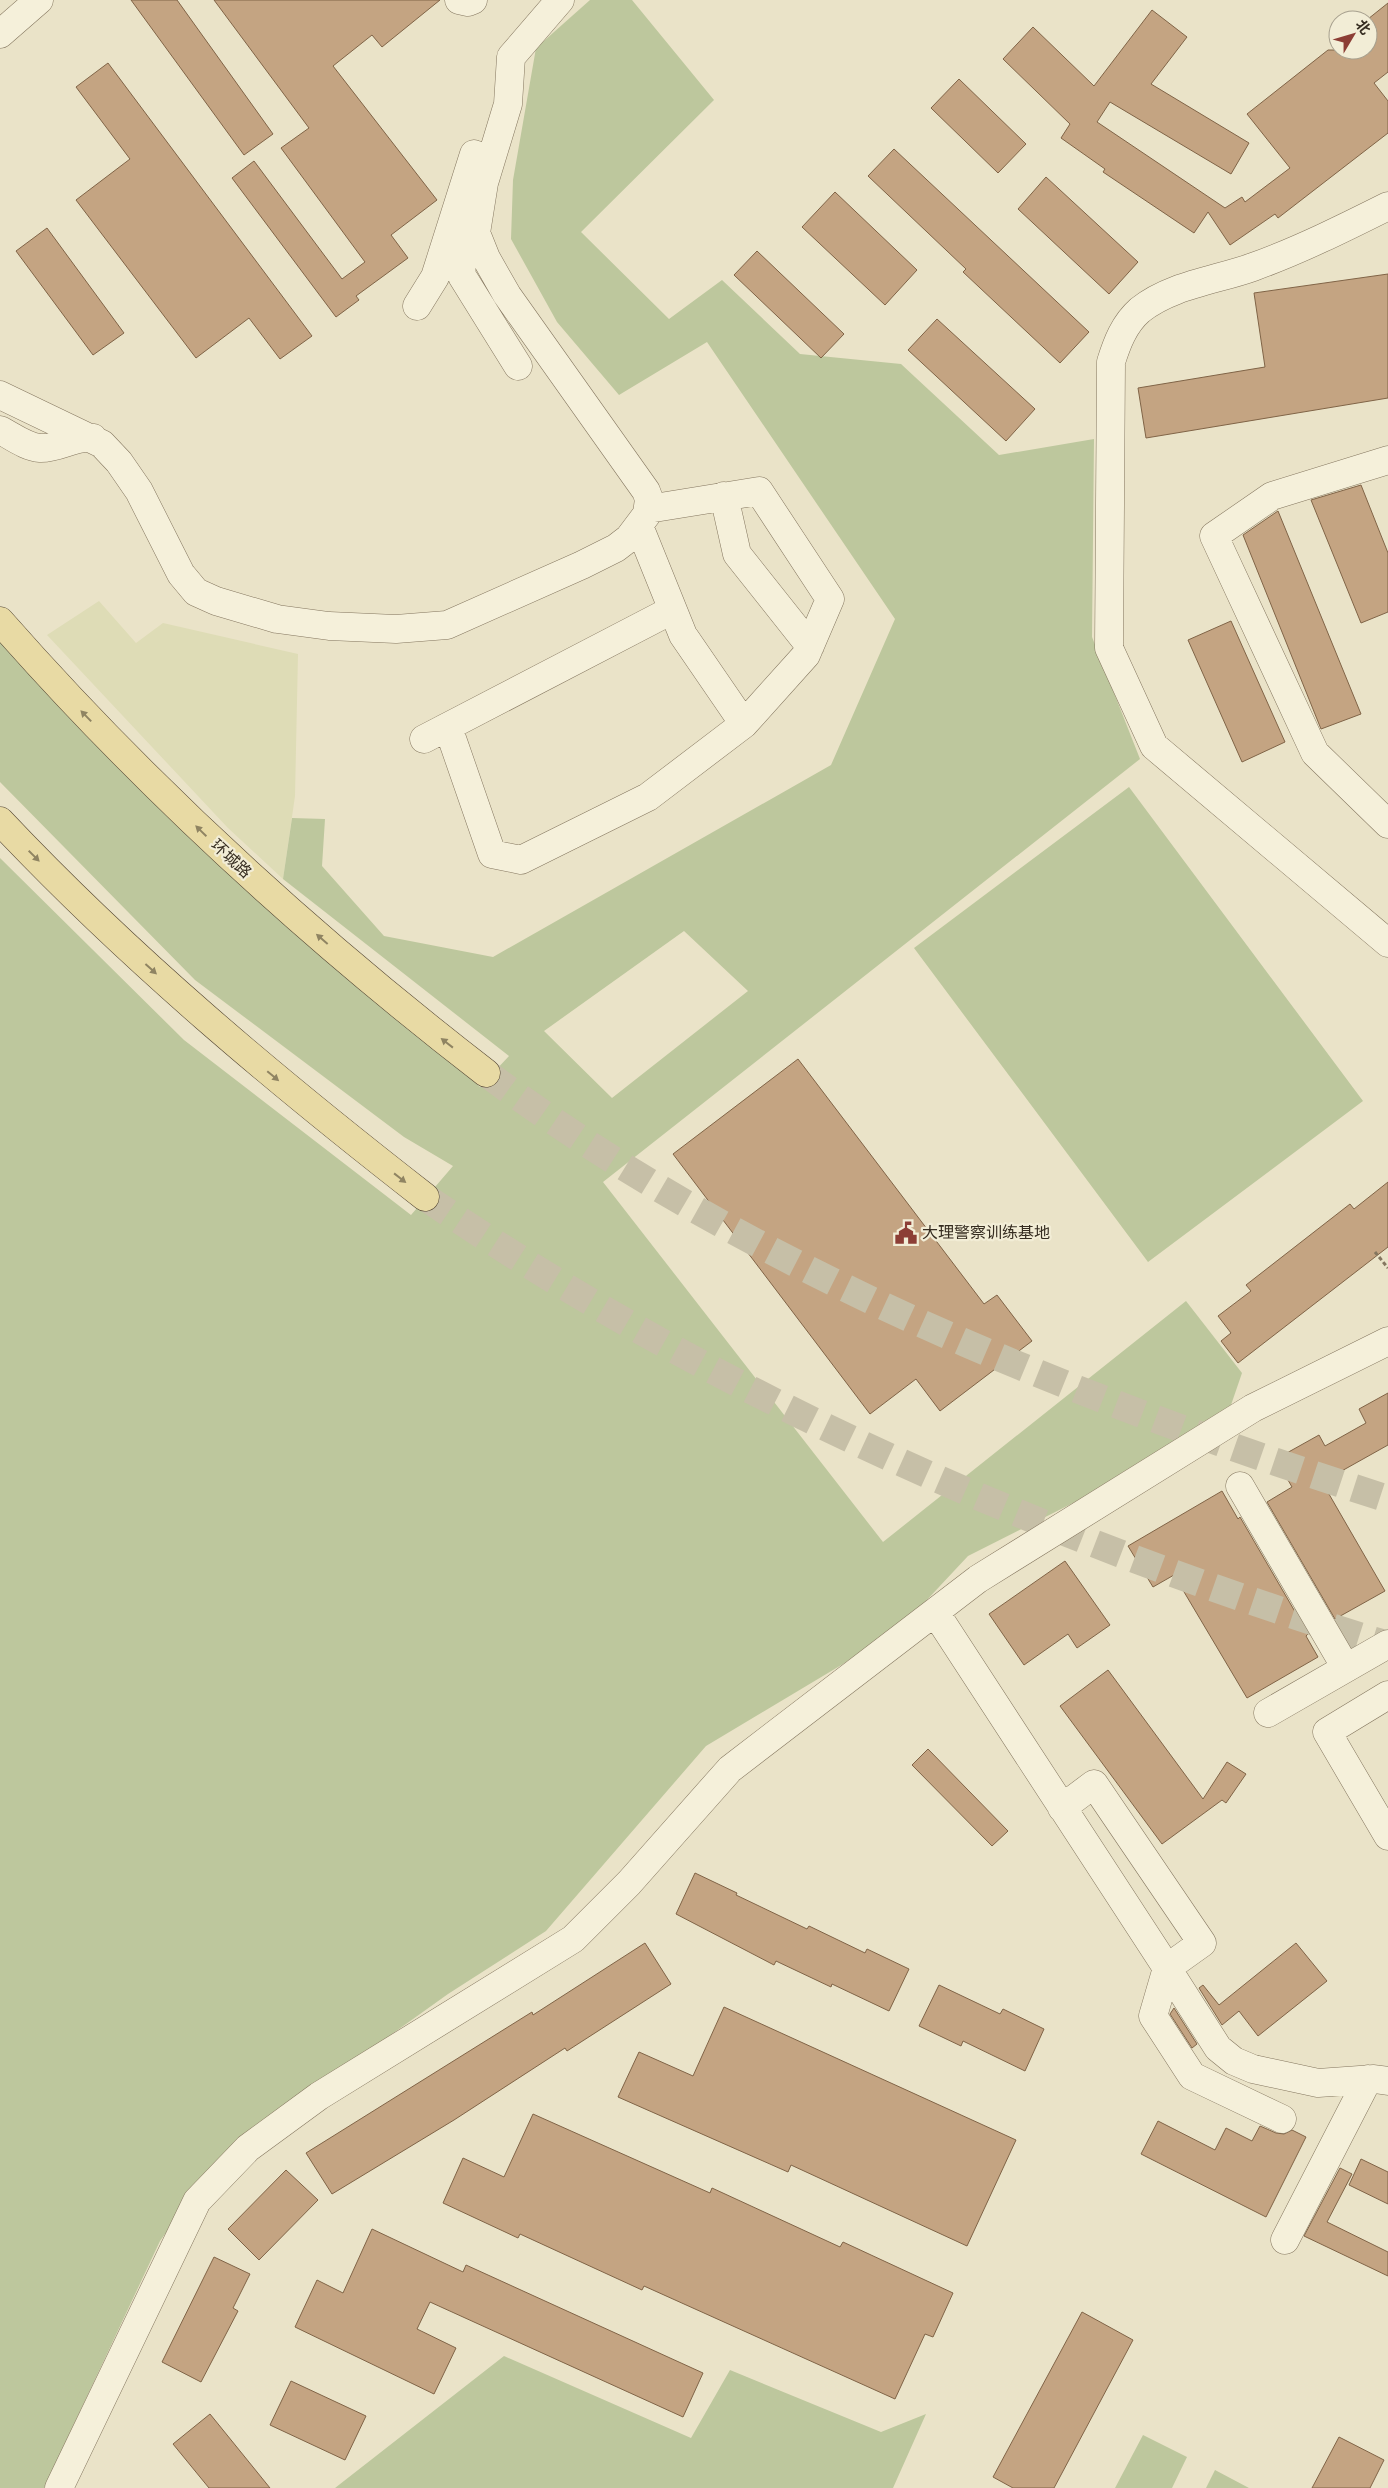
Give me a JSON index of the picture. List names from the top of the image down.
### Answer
{
  "streets": {
    "main road": ["环城路"]
  },
  "places": {
    "public building": ["大理警察训练基地"]
  },
  "north": "top right"
}
